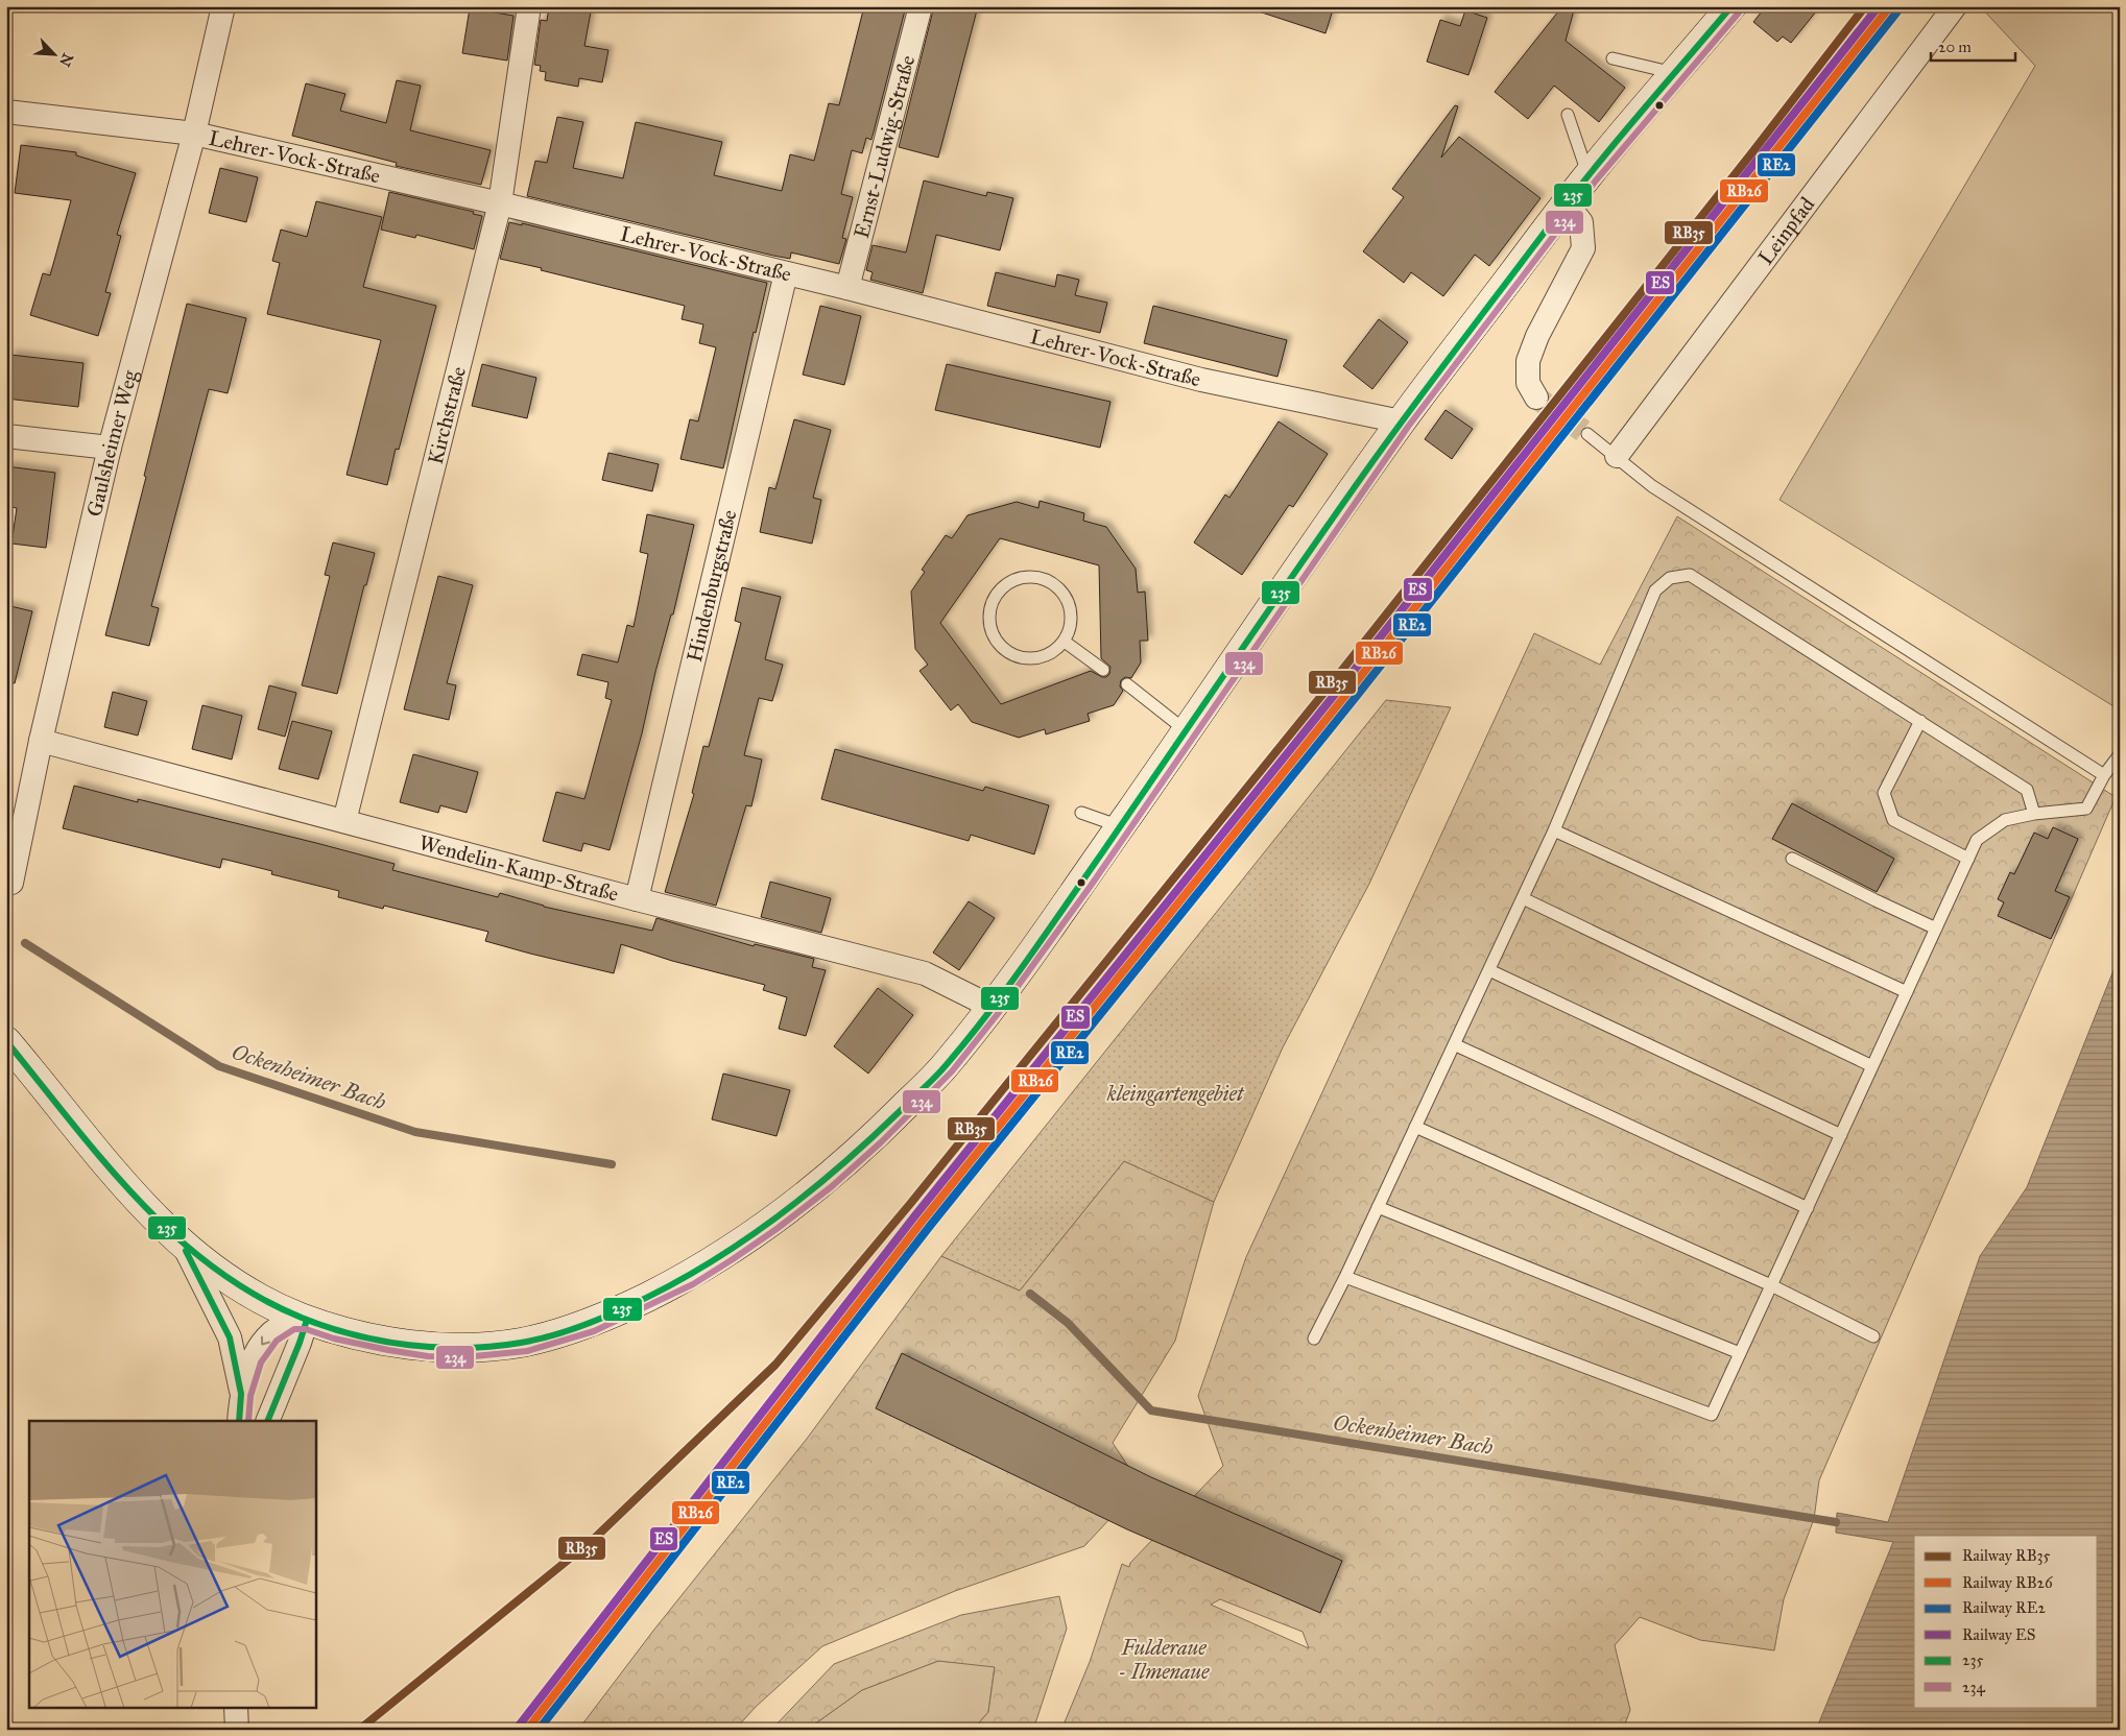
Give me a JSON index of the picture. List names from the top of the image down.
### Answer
{
  "streets": {
    "street": [
      "Ernst-Ludwig-Straße",
      "Lehrer-Vock-Straße",
      "Leinpfad",
      "Kirchstraße",
      "Gaulsheimer Weg",
      "Hindenburgstraße",
      "Wendelin-Kamp-Straße"
    ]
  },
  "crossings": [
    ["Ernst-Ludwig-Straße", "Lehrer-Vock-Straße"],
    ["Lehrer-Vock-Straße", "Kirchstraße"],
    ["Lehrer-Vock-Straße", "Gaulsheimer Weg"],
    ["Lehrer-Vock-Straße", "Hindenburgstraße"],
    ["Kirchstraße", "Wendelin-Kamp-Straße"],
    ["Gaulsheimer Weg", "Wendelin-Kamp-Straße"],
    ["Hindenburgstraße", "Wendelin-Kamp-Straße"]
  ],
  "water": ["Ockenheimer Bach"],
  "parks": ["kleingartengebiet", "Fulderaue - Ilmenaue"],
  "lines": [
    "rail line RB35",
    "rail line RB26",
    "rail line ES",
    "transit line 235",
    "rail line RE2",
    "transit line 234"
  ],
  "legend": [
    "Railway RB35",
    "Railway RB26",
    "Railway RE2",
    "Railway ES",
    "235",
    "234"
  ],
  "scale_bar": "20 m",
  "north": "bottom right"
}
